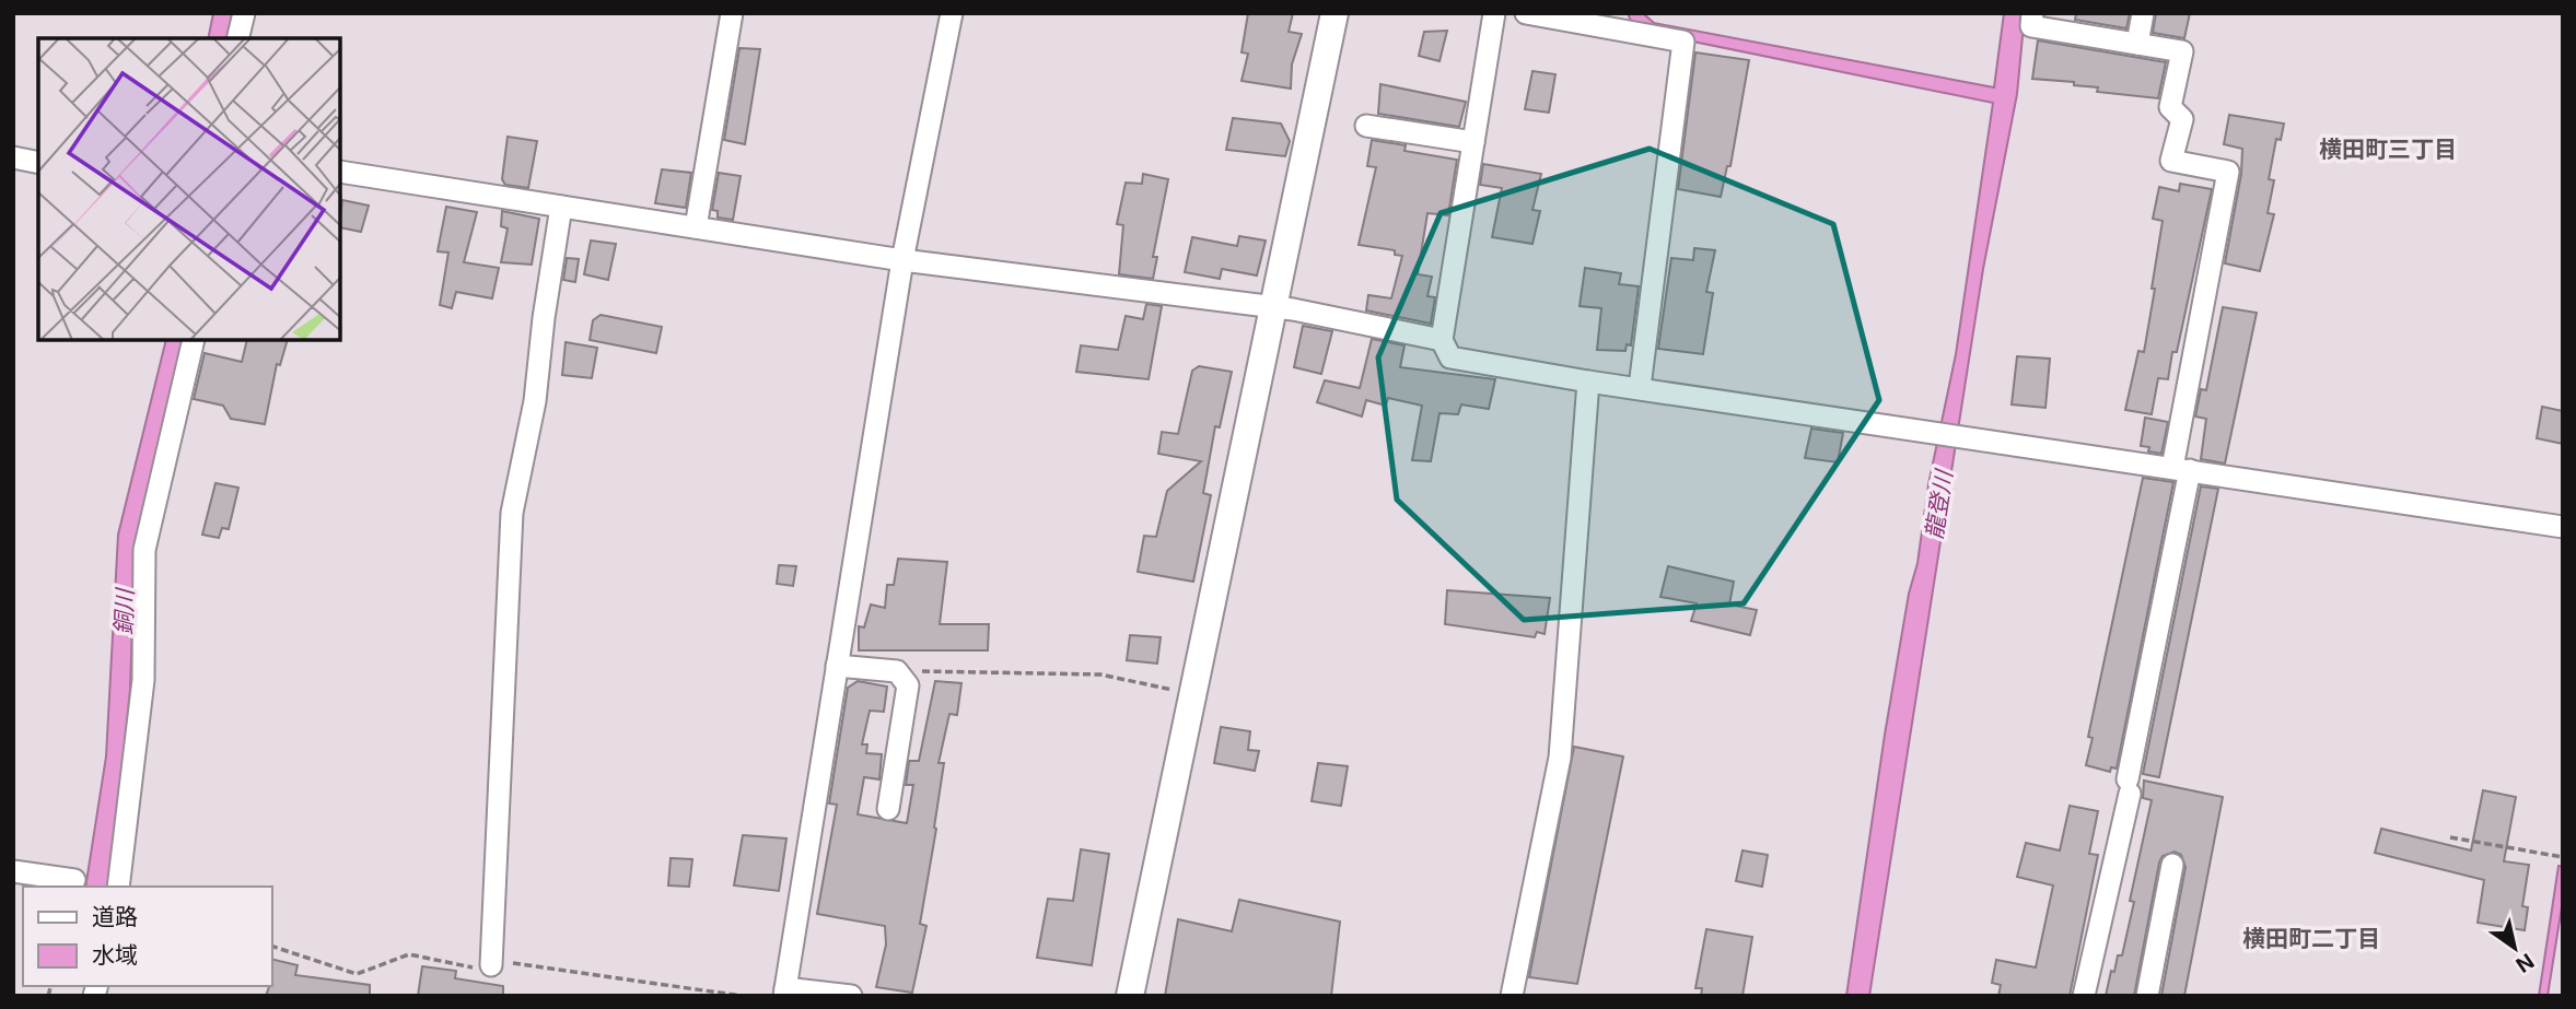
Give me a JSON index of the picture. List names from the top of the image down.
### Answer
{
  "districts": ["横田町三丁目", "横田町二丁目"],
  "water": ["龍登川", "銅川"],
  "legend": ["道路", "水域"],
  "north": "bottom right"
}
